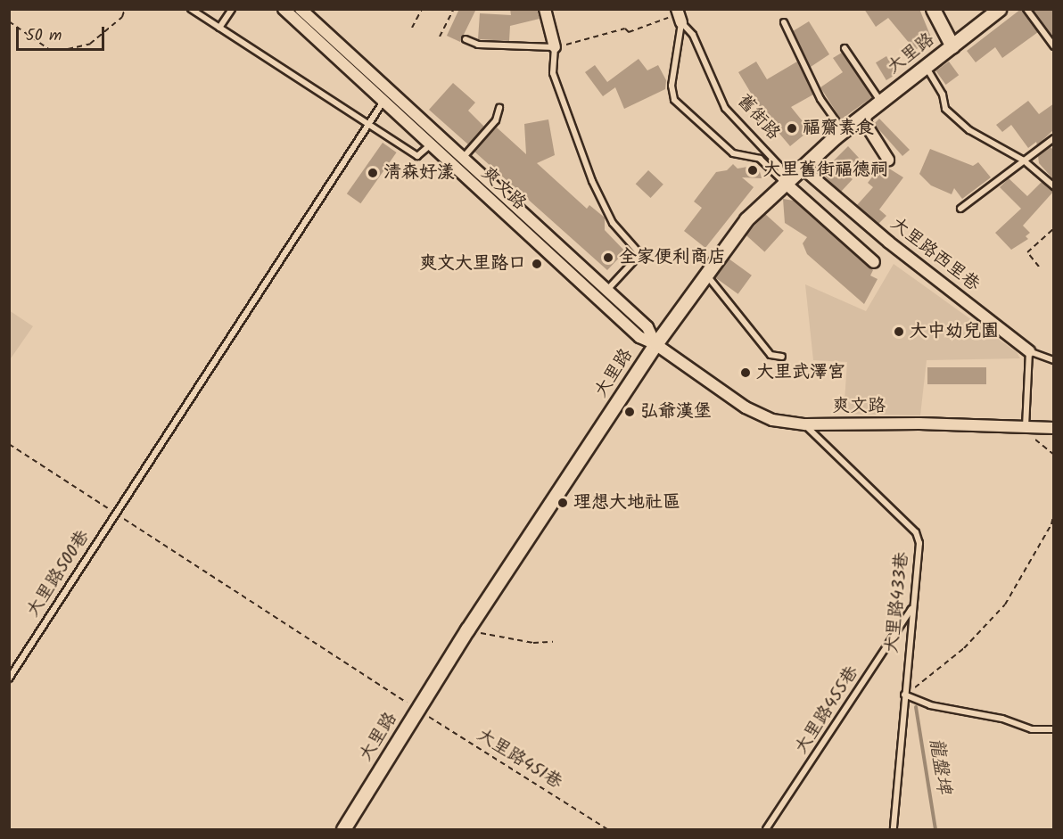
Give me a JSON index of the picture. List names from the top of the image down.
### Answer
{
  "streets": {
    "street": ["大里路", "爽文路", "大里路西里巷"],
    "lane": [
      "舊街路",
      "大里路500巷",
      "大里路433巷",
      "大里路455巷"
    ],
    "path": ["大里路451巷"]
  },
  "crossings": [
    ["大里路", "舊街路"],
    ["大里路", "爽文路"],
    ["大里路", "大里路西里巷"],
    ["大里路", "大里路451巷"],
    ["爽文路", "大里路500巷"],
    ["爽文路", "大里路433巷"],
    ["大里路500巷", "大里路451巷"],
    ["大里路433巷", "大里路455巷"]
  ],
  "water": ["龍盤埤"],
  "places": [
    "福齋素食",
    "大里舊街福德祠",
    "清森好漾",
    "全家便利商店",
    "爽文大里路口",
    "大中幼兒園",
    "大里武澤宮",
    "弘爺漢堡",
    "理想大地社區"
  ],
  "scale_bar": "50 m"
}
